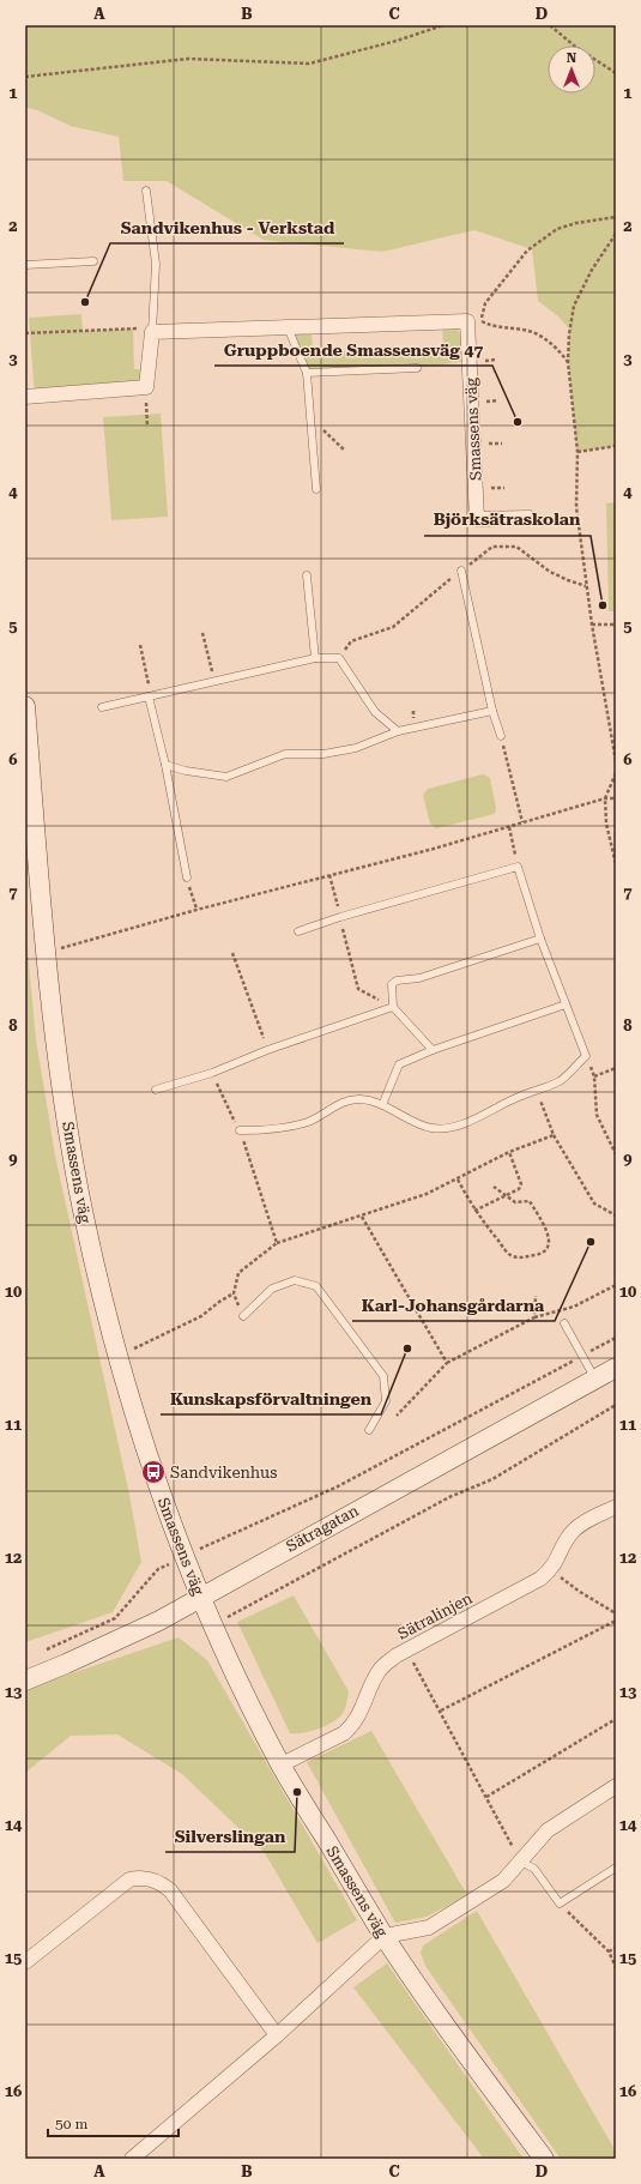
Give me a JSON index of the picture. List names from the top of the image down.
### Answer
{
  "streets": {
    "street": ["Smassens väg", "Sätragatan", "Sätralinjen"]
  },
  "crossings": [
    ["Smassens väg", "Sätragatan"],
    ["Smassens väg", "Sätralinjen"]
  ],
  "places": {
    "other": [
      "Sandvikenhus - Verkstad",
      "Gruppboende Smassensväg 47",
      "Björksätraskolan",
      "Karl-Johansgårdarna",
      "Kunskapsförvaltningen",
      "Silverslingan"
    ],
    "bus stop": ["Sandvikenhus"]
  },
  "scale_bar": "50 m",
  "north": "top",
  "grid": {
    "columns": [
      "A",
      "B",
      "C",
      "D"
    ],
    "rows": [
      "1",
      "2",
      "3",
      "4",
      "5",
      "6",
      "7",
      "8",
      "9",
      "10",
      "11",
      "12",
      "13",
      "14",
      "15",
      "16"
    ]
  }
}
